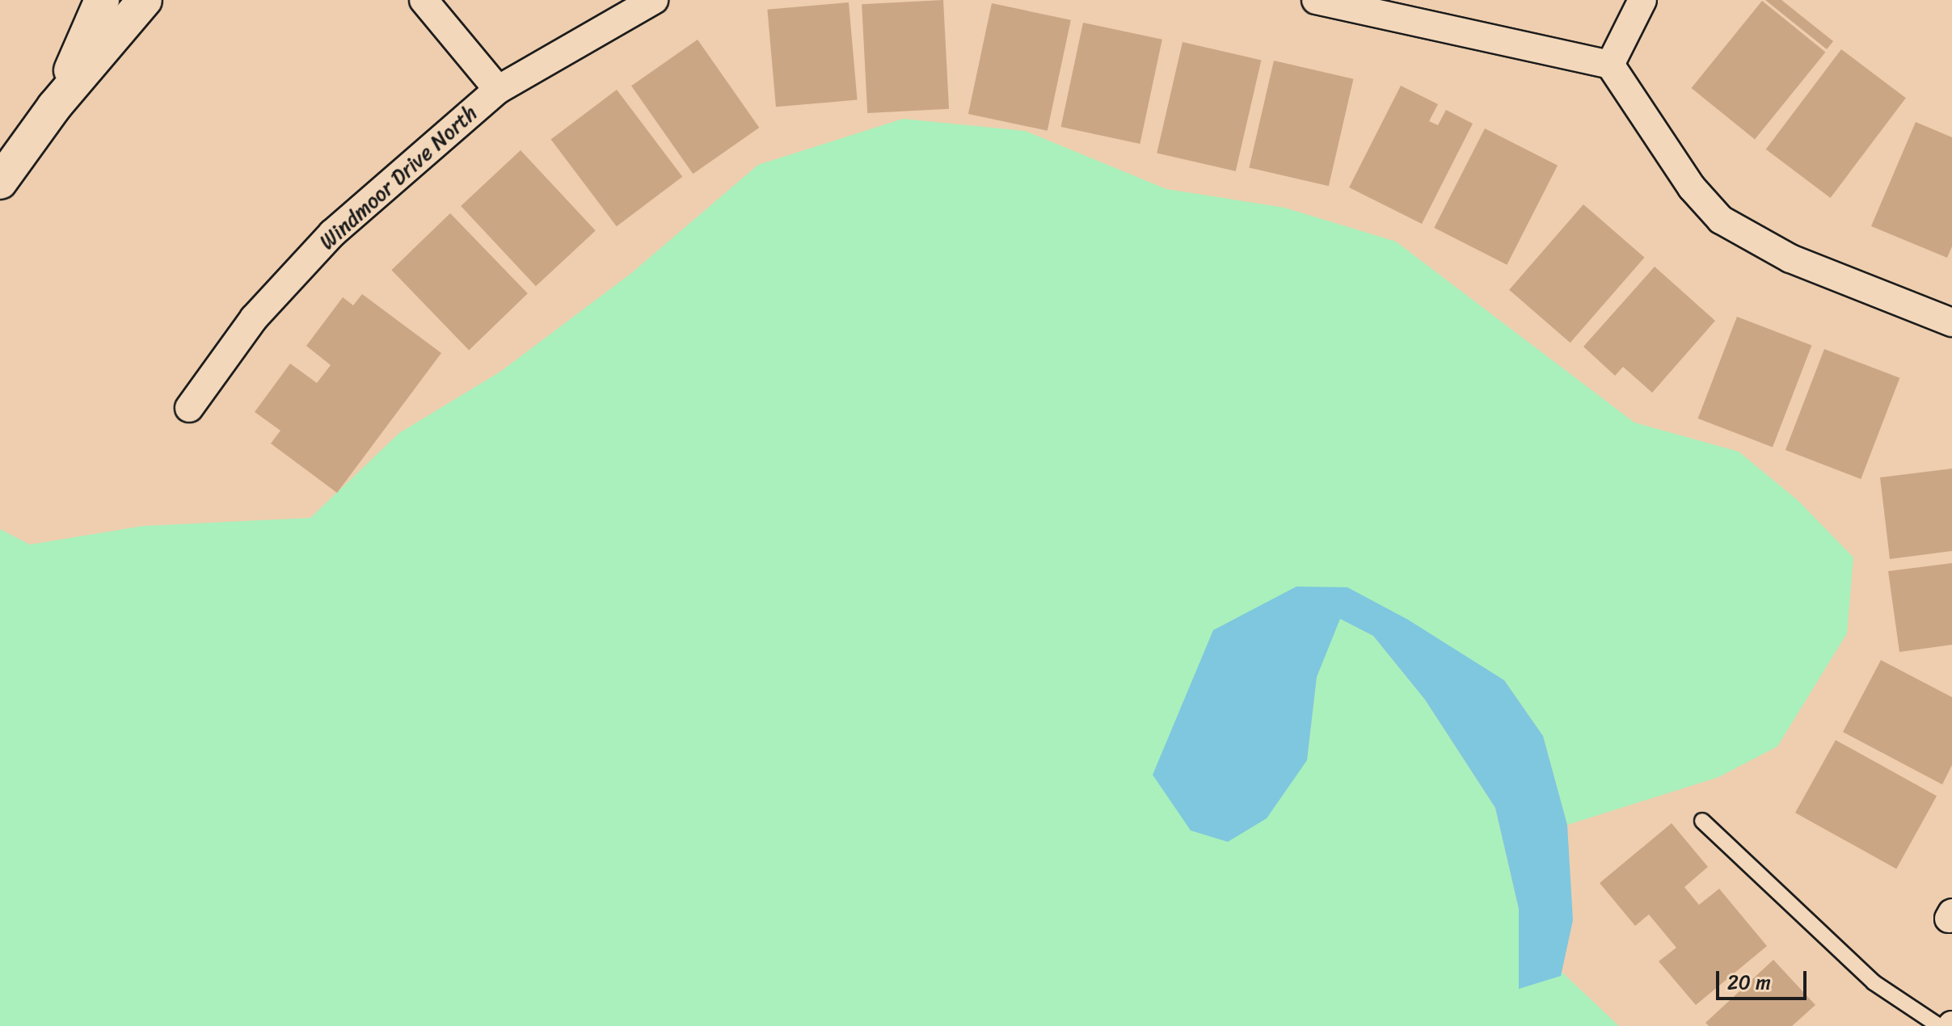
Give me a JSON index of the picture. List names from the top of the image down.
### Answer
{
  "streets": {
    "street": ["Windmoor Drive North"]
  },
  "scale_bar": "20 m"
}
